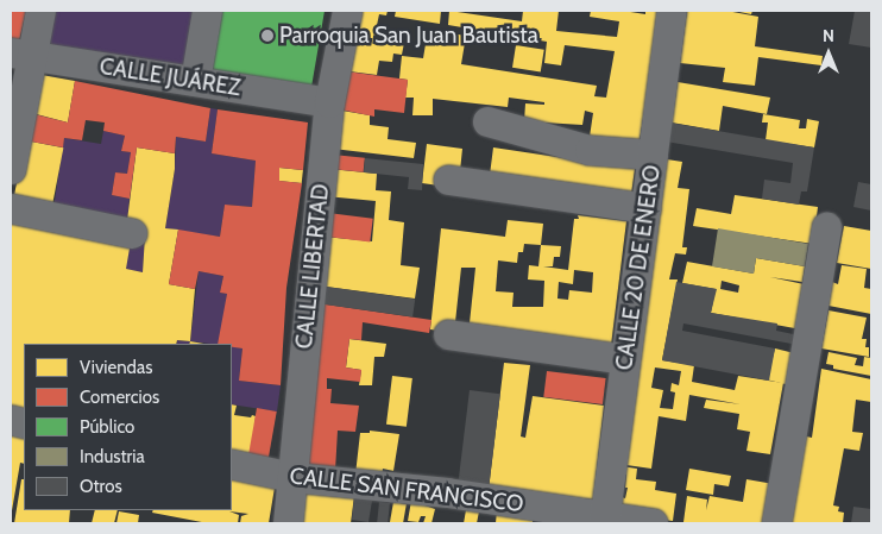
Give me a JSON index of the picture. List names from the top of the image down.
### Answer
{
  "streets": {
    "street": [
      "CALLE JUÁREZ",
      "CALLE LIBERTAD",
      "CALLE 20 DE ENERO",
      "CALLE SAN FRANCISCO"
    ]
  },
  "crossings": [
    ["CALLE JUÁREZ", "CALLE LIBERTAD"],
    ["CALLE LIBERTAD", "CALLE SAN FRANCISCO"],
    ["CALLE 20 DE ENERO", "CALLE SAN FRANCISCO"]
  ],
  "places": ["Parroquia San Juan Bautista"],
  "legend": [
    "Viviendas",
    "Comercios",
    "Público",
    "Industria",
    "Otros"
  ],
  "north": "top"
}
